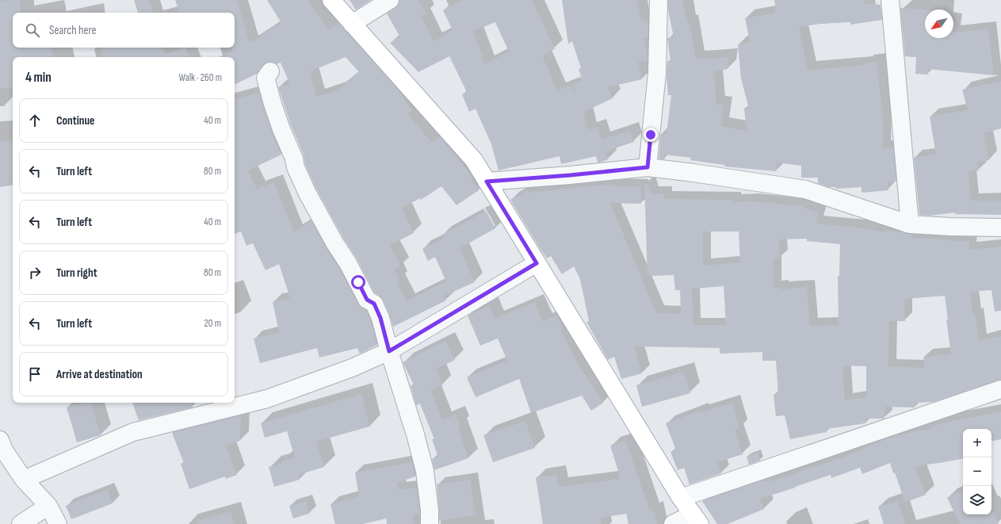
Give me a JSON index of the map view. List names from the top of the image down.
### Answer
{
  "north": "bottom left",
  "page": {
    "search": "Search here",
    "heading": ["4 min", "Walk · 260 m"],
    "list": [
      ["Continue", "40 m"],
      ["Turn left", "80 m"],
      ["Turn left", "40 m"],
      ["Turn right", "80 m"],
      ["Turn left", "20 m"],
      "Arrive at destination"
    ],
    "map_buttons": ["+", "−"]
  }
}
